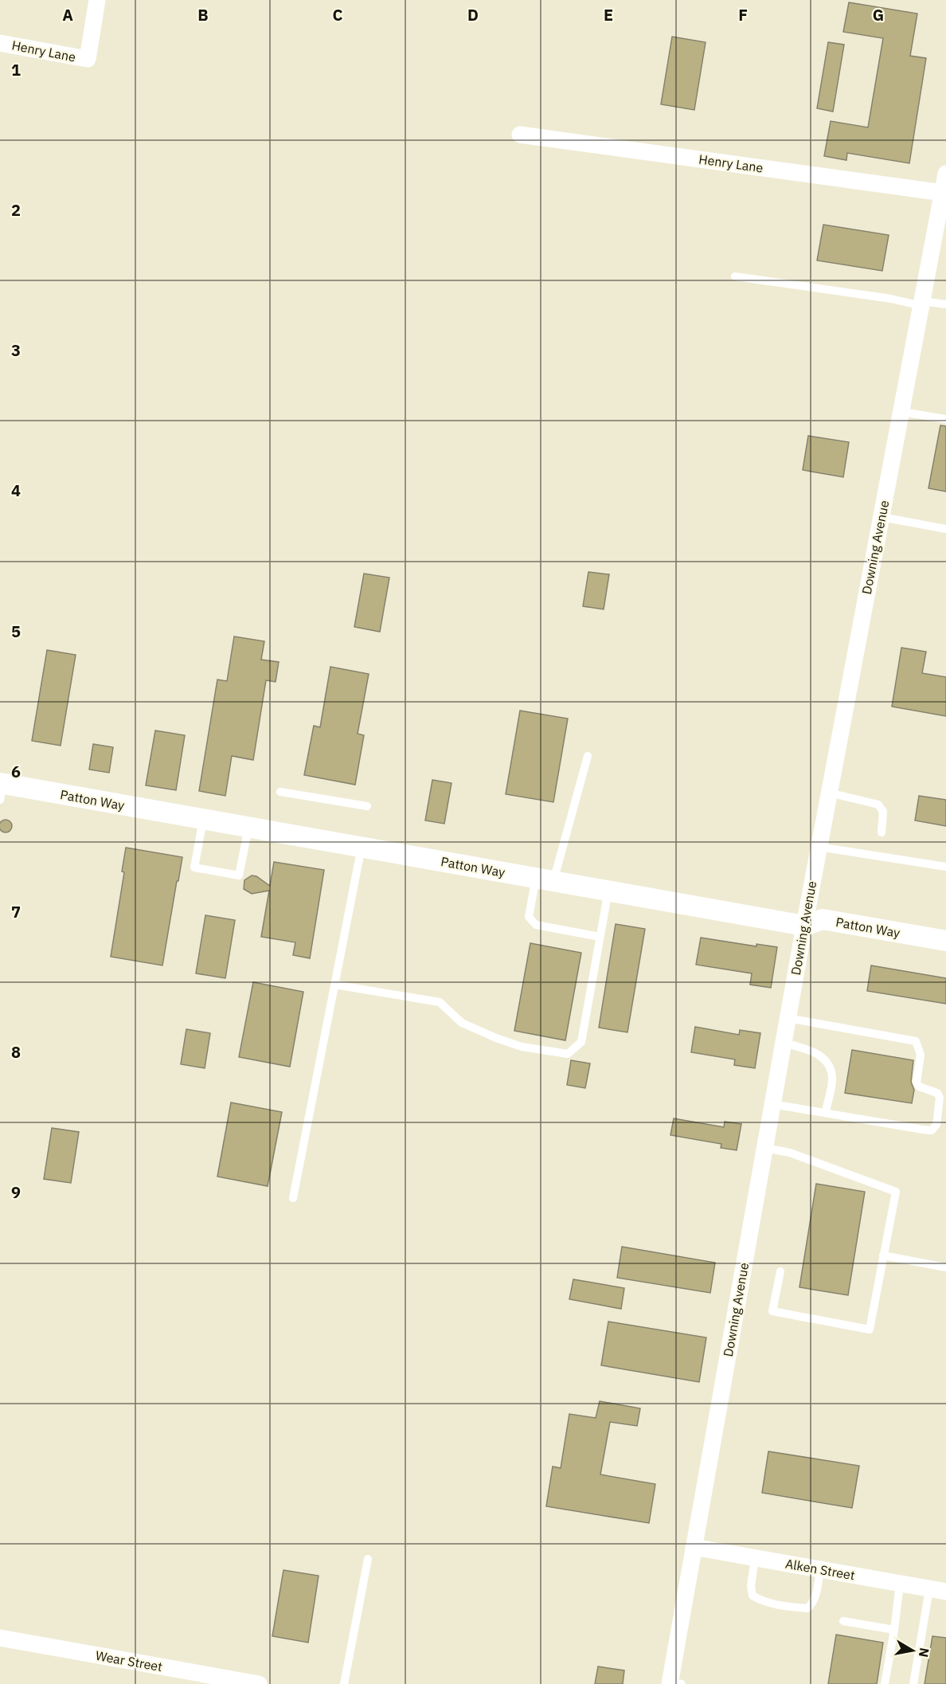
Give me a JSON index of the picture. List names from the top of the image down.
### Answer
{
  "streets": {
    "street": [
      "Henry Lane",
      "Downing Avenue",
      "Patton Way",
      "Alken Street",
      "Wear Street"
    ]
  },
  "crossings": [
    ["Henry Lane", "Downing Avenue"],
    ["Downing Avenue", "Patton Way"],
    ["Downing Avenue", "Alken Street"]
  ],
  "north": "right",
  "grid": {
    "columns": [
      "A",
      "B",
      "C",
      "D",
      "E",
      "F",
      "G"
    ],
    "rows": [
      "1",
      "2",
      "3",
      "4",
      "5",
      "6",
      "7",
      "8",
      "9"
    ]
  }
}
